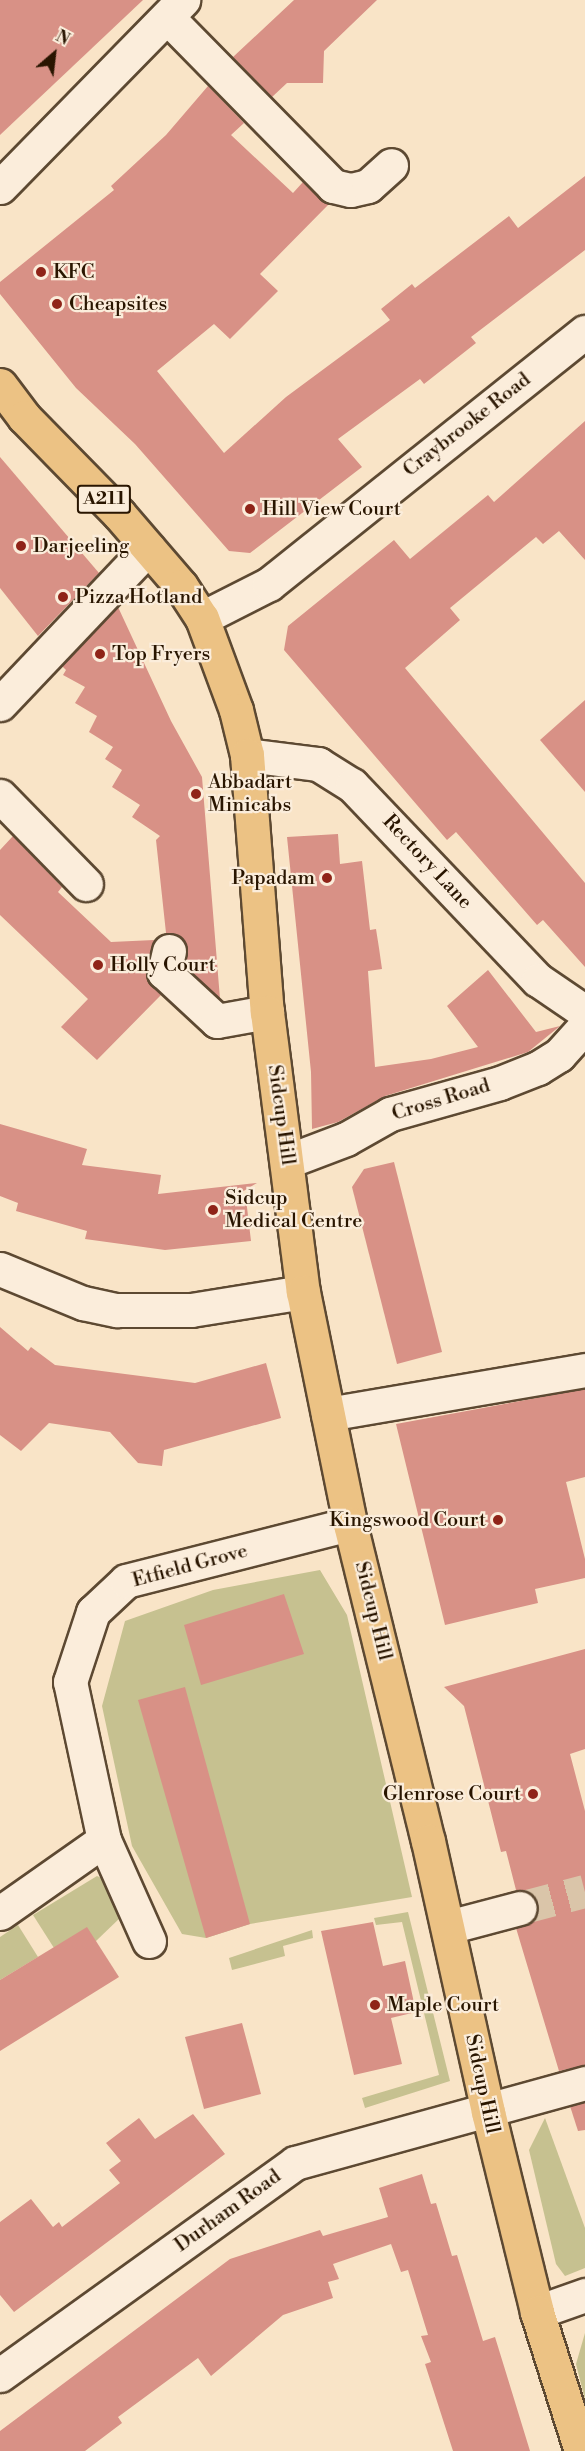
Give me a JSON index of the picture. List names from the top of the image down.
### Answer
{
  "streets": {
    "main road": ["A211", "Sidcup Hill"],
    "street": [
      "Craybrooke Road",
      "Rectory Lane",
      "Cross Road",
      "Etfield Grove",
      "Durham Road"
    ]
  },
  "crossings": [
    ["Craybrooke Road", "A211"],
    ["Craybrooke Road", "Sidcup Hill"],
    ["A211", "Sidcup Hill"],
    ["Rectory Lane", "Sidcup Hill"],
    ["Cross Road", "Sidcup Hill"],
    ["Sidcup Hill", "Etfield Grove"],
    ["Sidcup Hill", "Durham Road"]
  ],
  "places": [
    "KFC",
    "Cheapsites",
    "Hill View Court",
    "Darjeeling",
    "Pizza Hotland",
    "Top Fryers",
    "Abbadart Minicabs",
    "Papadam",
    "Holly Court",
    "Sidcup Medical Centre",
    "Kingswood Court",
    "Glenrose Court",
    "Maple Court"
  ],
  "north": "top right"
}
